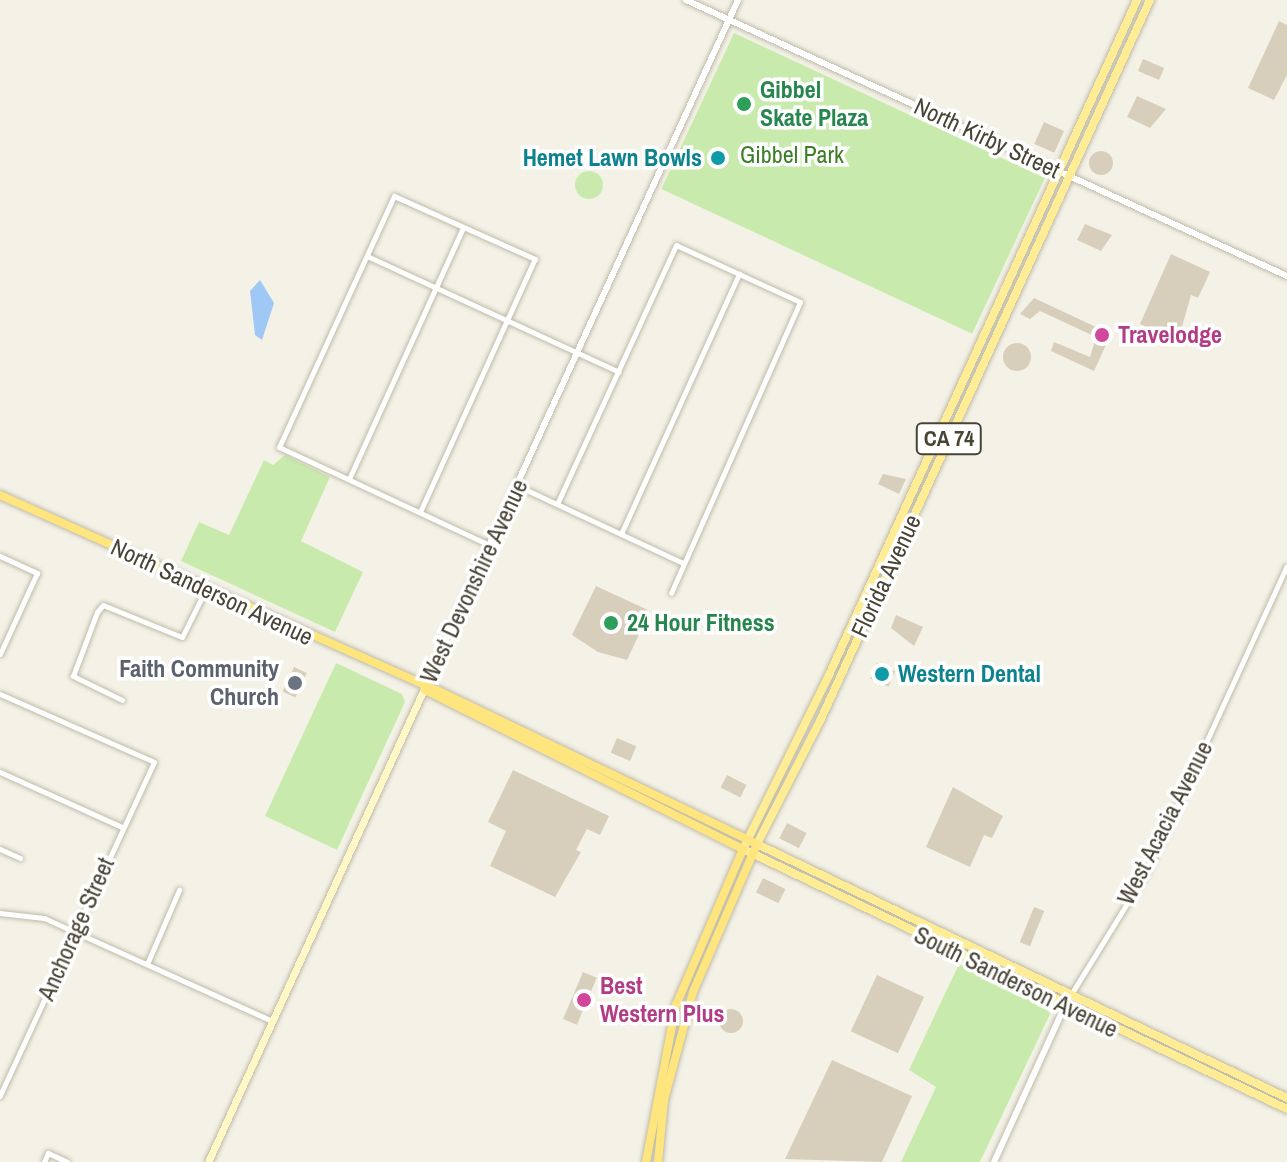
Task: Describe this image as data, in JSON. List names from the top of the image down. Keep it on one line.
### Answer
{"streets":{"highway":["Florida Avenue","North Sanderson Avenue"],"main road":["CA 74","West Devonshire Avenue","South Sanderson Avenue"],"street":["North Kirby Street","West Acacia Avenue","Anchorage Street"]},"crossings":[["North Kirby Street","Florida Avenue"],["North Kirby Street","West Devonshire Avenue"],["Florida Avenue","North Sanderson Avenue"],["Florida Avenue","South Sanderson Avenue"],["West Devonshire Avenue","North Sanderson Avenue"],["North Sanderson Avenue","South Sanderson Avenue"],["West Acacia Avenue","South Sanderson Avenue"]],"parks":["Gibbel Park"],"places":["Gibbel Skate Plaza","Hemet Lawn Bowls","Travelodge","24 Hour Fitness","Western Dental","Faith Community Church","Best Western Plus"]}
